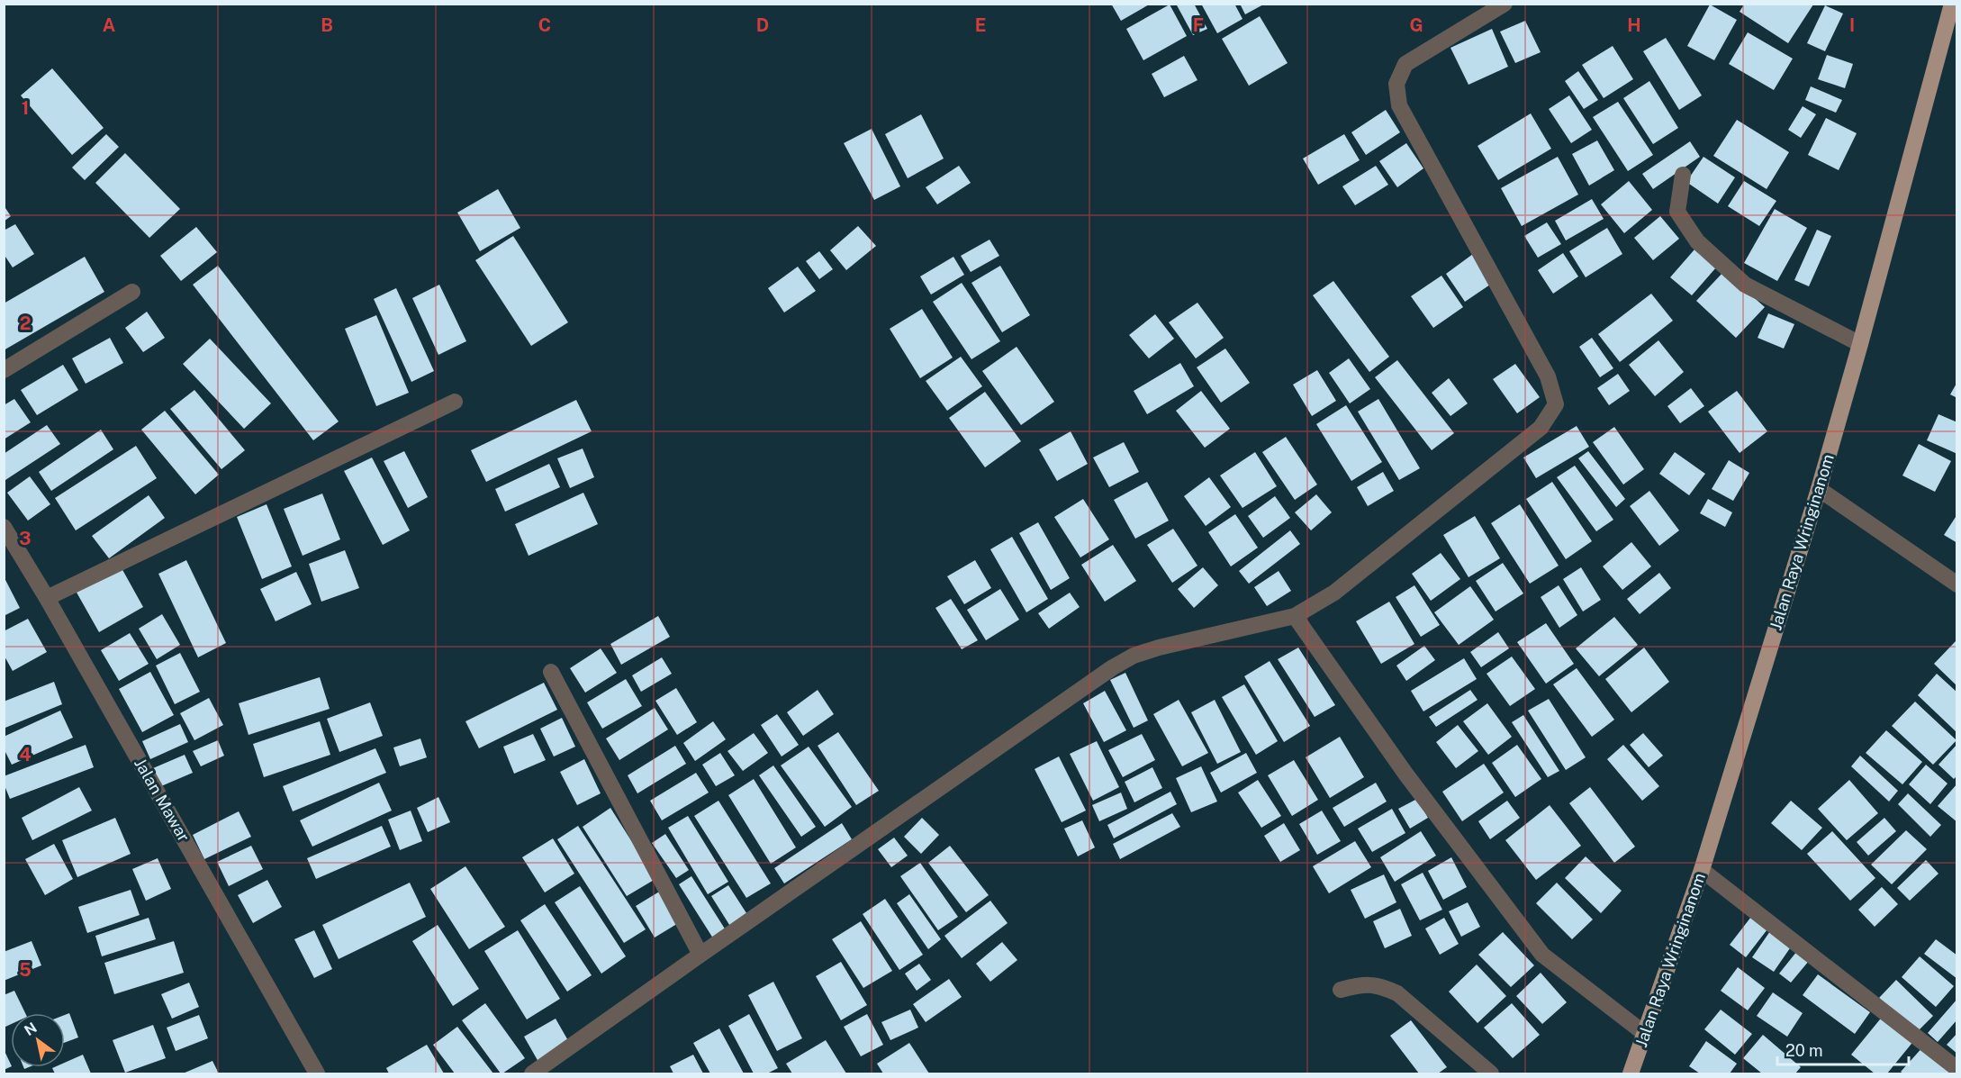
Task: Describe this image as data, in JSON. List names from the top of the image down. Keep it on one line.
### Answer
{"streets":{"main road":["Jalan Raya Wringinanom"],"street":["Jalan Mawar"]},"scale_bar":"20 m","north":"top left","grid":{"columns":["A","B","C","D","E","F","G","H","I"],"rows":["1","2","3","4","5"]}}
